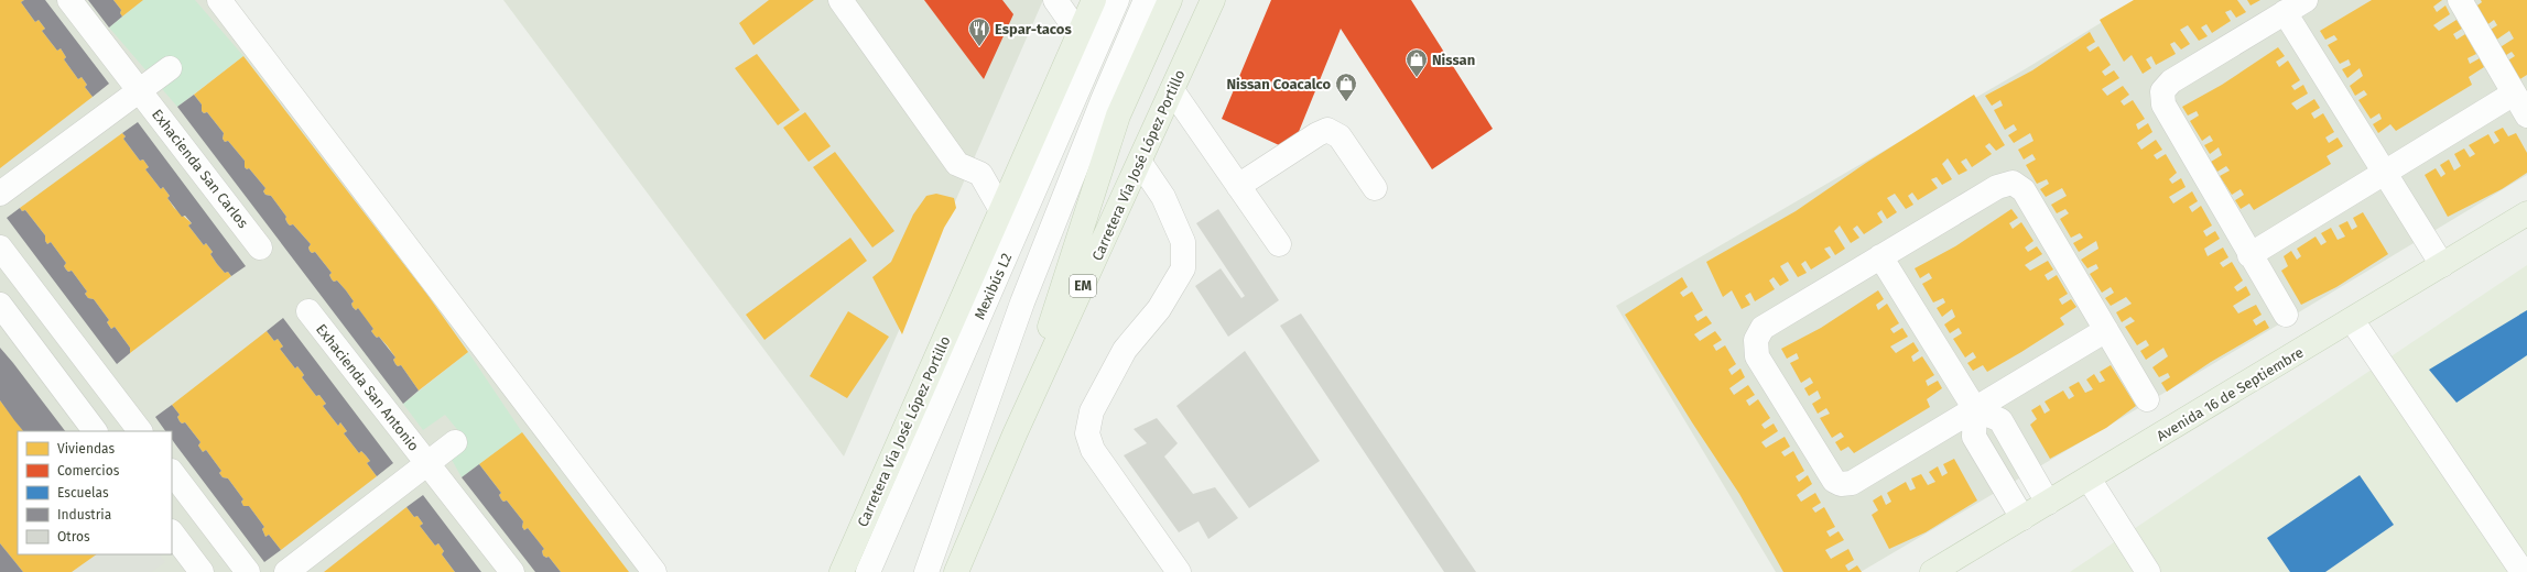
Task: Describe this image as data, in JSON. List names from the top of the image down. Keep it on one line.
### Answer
{"streets":{"main road":["Carretera Vía José López Portillo","EM","Avenida 16 de Septiembre"],"street":["Exhacienda San Carlos","Mexibús L2","Exhacienda San Antonio"]},"places":{"restaurant":["Espar-tacos"],"shop":["Nissan","Nissan Coacalco"]},"legend":["Viviendas","Comercios","Escuelas","Industria","Otros"]}
